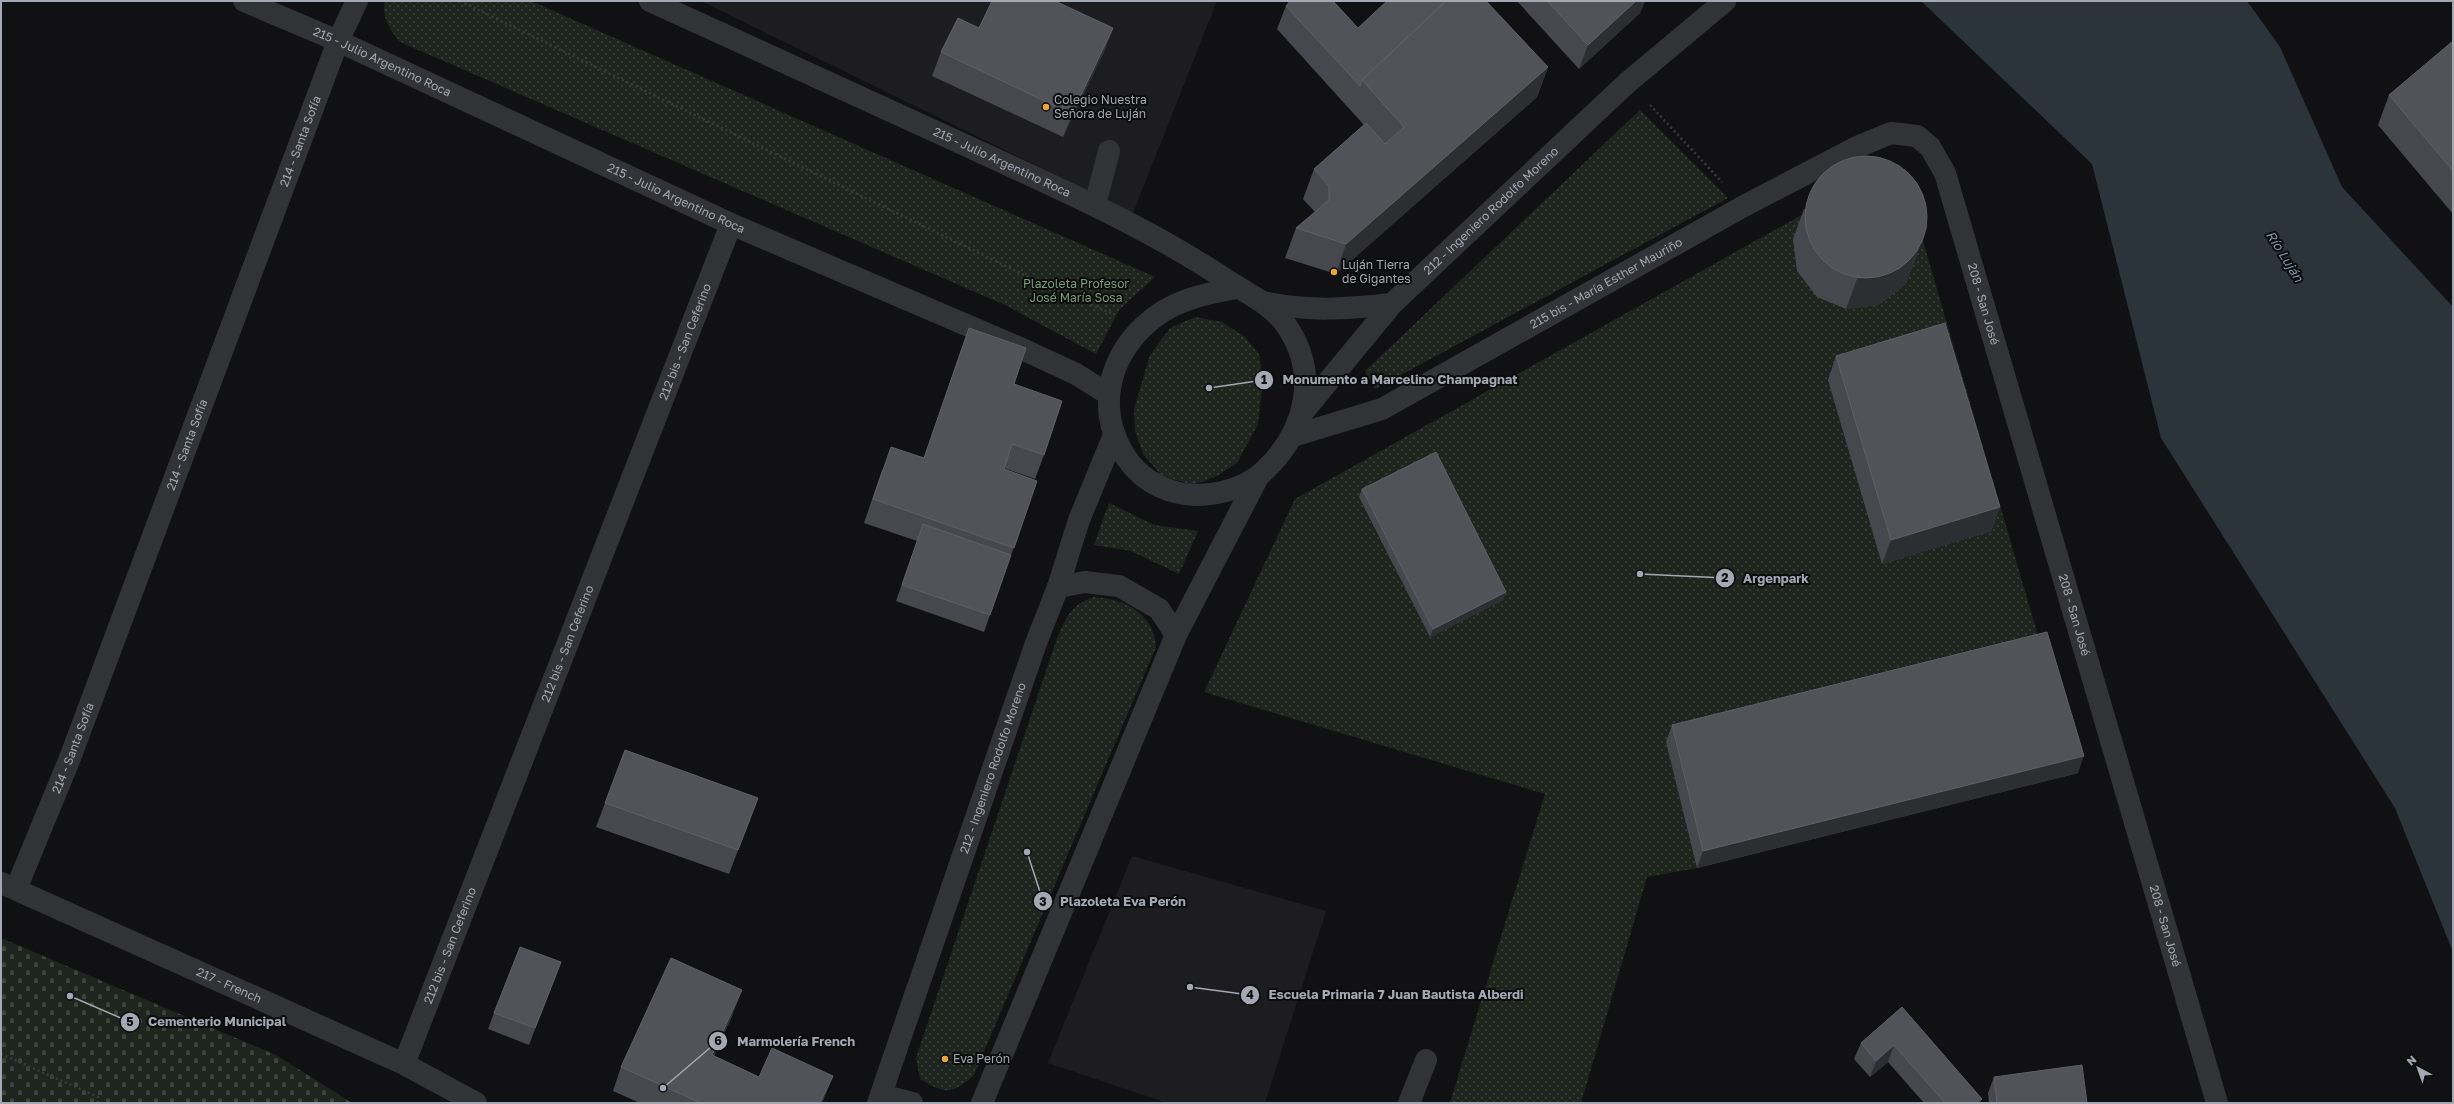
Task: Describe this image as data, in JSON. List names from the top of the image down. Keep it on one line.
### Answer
{"streets":{"street":["215 - Julio Argentino Roca","214 - Santa Sofía","212 - Ingeniero Rodolfo Moreno","215 bis - María Esther Mauriño","208 - San José","212 bis - San Ceferino","217 - French"]},"crossings":[["215 - Julio Argentino Roca","214 - Santa Sofía"],["215 - Julio Argentino Roca","212 bis - San Ceferino"],["214 - Santa Sofía","217 - French"],["215 bis - María Esther Mauriño","208 - San José"],["212 bis - San Ceferino","217 - French"]],"water":["Río Luján"],"parks":["Plazoleta Profesor José María Sosa"],"places":["Colegio Nuestra Señora de Luján","Luján Tierra de Gigantes","Monumento a Marcelino Champagnat","Argenpark","Plazoleta Eva Perón","Escuela Primaria 7 Juan Bautista Alberdi","Cementerio Municipal","Eva Perón","Marmolería French"],"north":"top left"}
